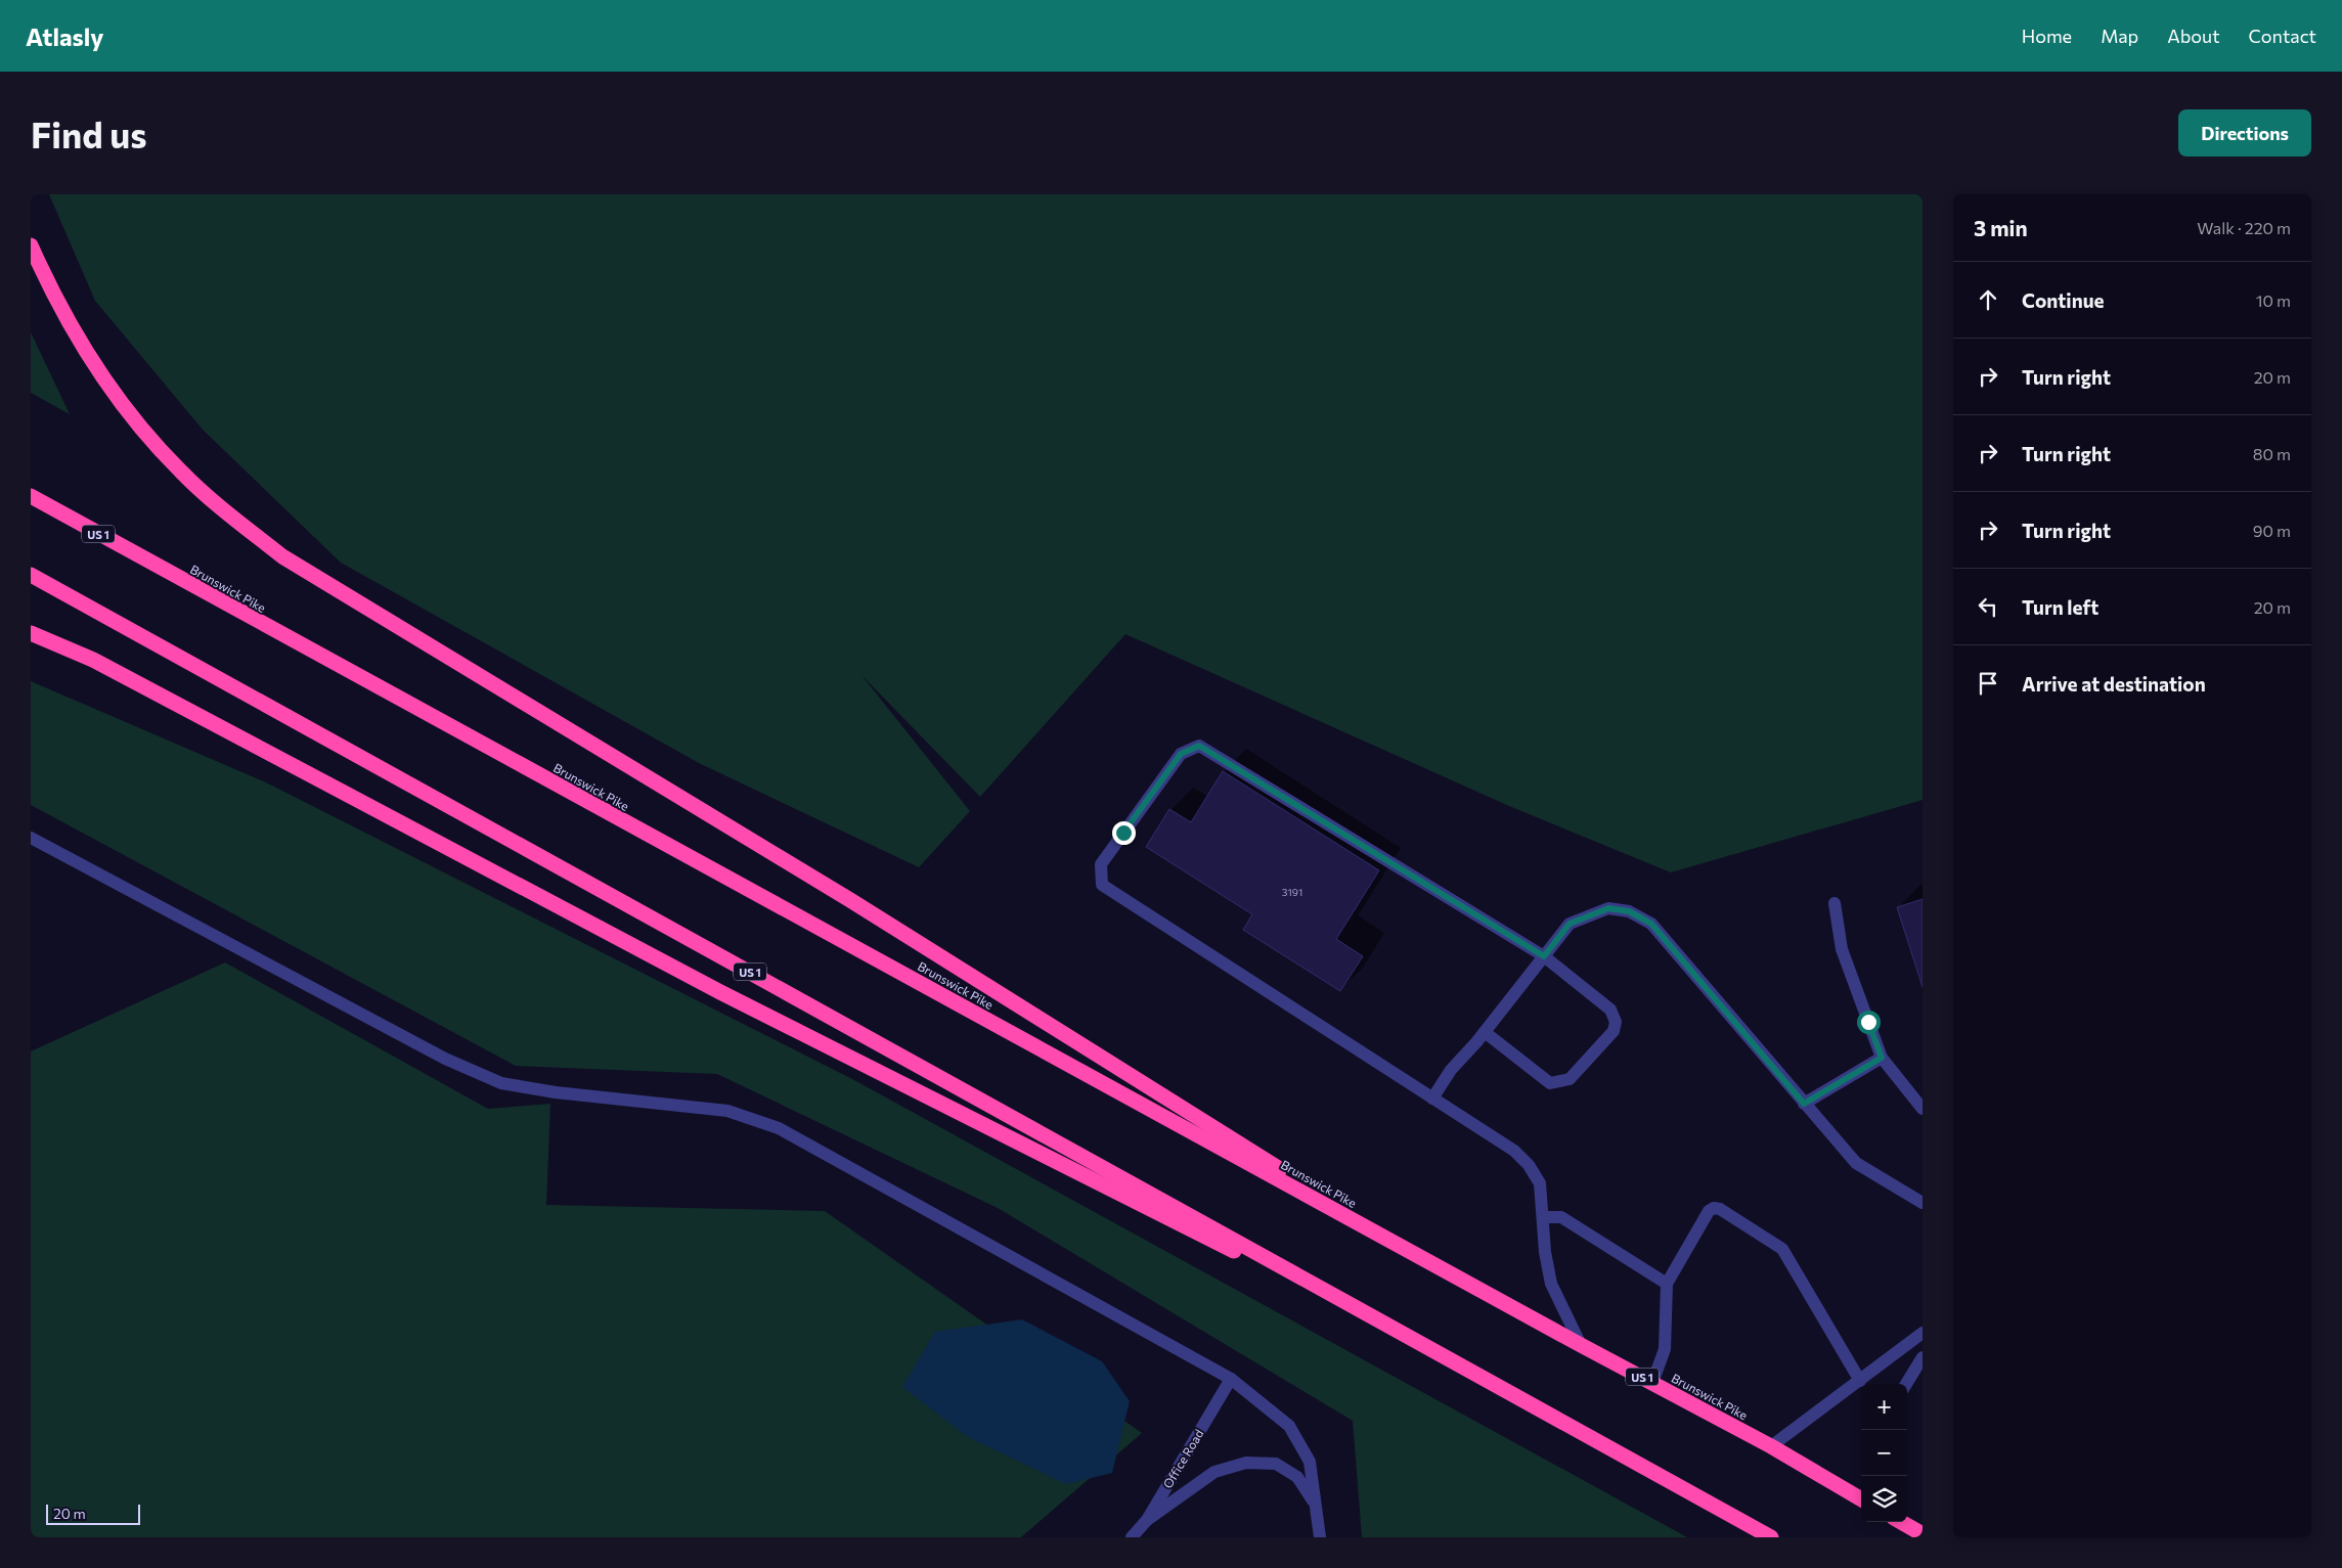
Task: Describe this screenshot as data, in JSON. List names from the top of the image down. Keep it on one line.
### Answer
{"streets":{"highway":["US 1","Brunswick Pike"],"lane":["Office Road"]},"house_numbers":["3191"],"scale_bar":"20 m","page":{"header":"Atlasly","nav":["Home","Map","About","Contact"],"buttons":"Directions","title":"Find us","heading":["3 min","Walk · 220 m"],"list":[["Continue","10 m"],["Turn right","20 m"],["Turn right","80 m"],["Turn right","90 m"],["Turn left","20 m"],"Arrive at destination"],"map_buttons":["+","−"],"scale":"20 m"}}
